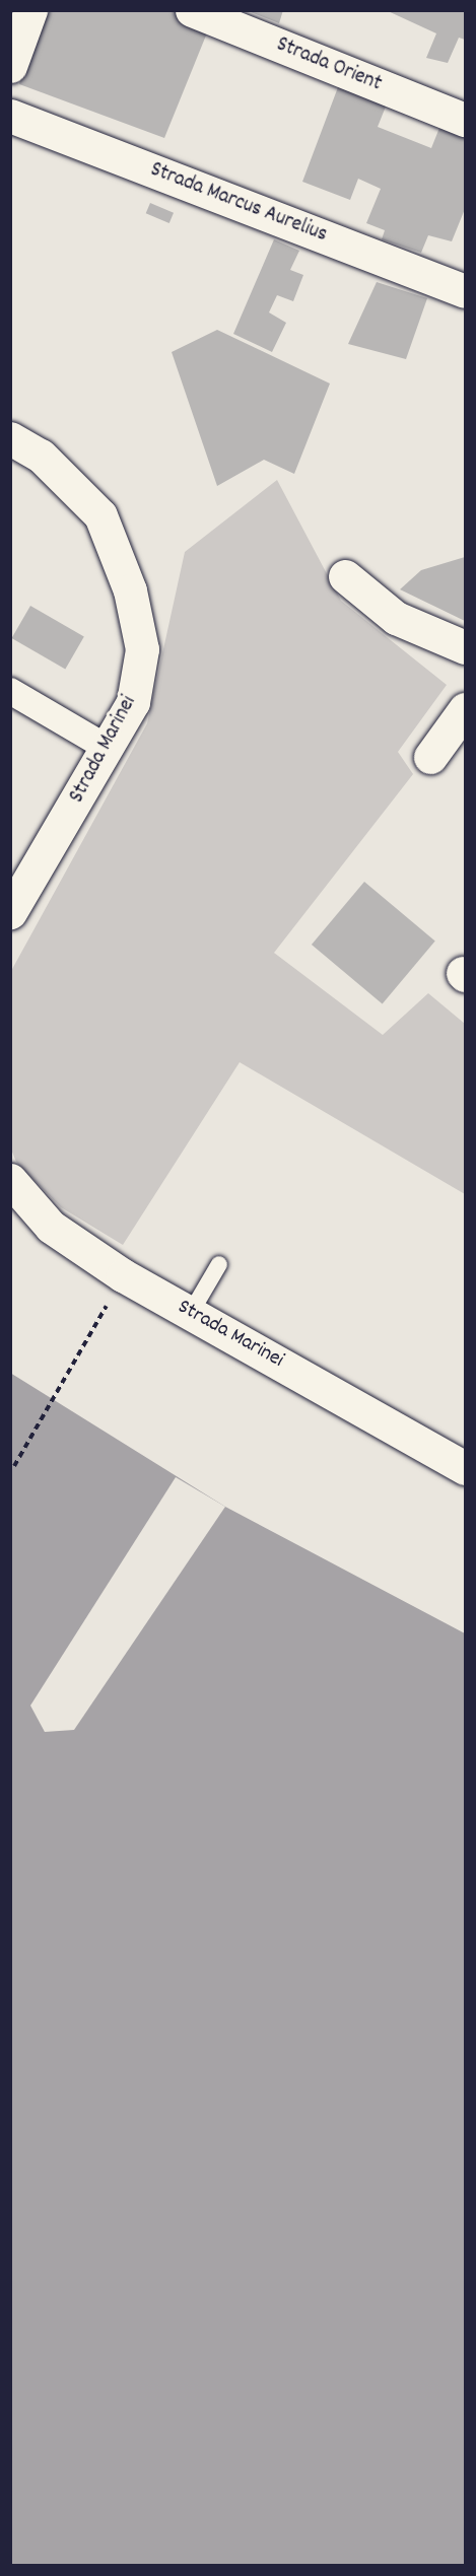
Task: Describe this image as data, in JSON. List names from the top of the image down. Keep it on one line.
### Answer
{"streets":{"street":["Strada Orient","Strada Marcus Aurelius","Strada Marinei"]}}
